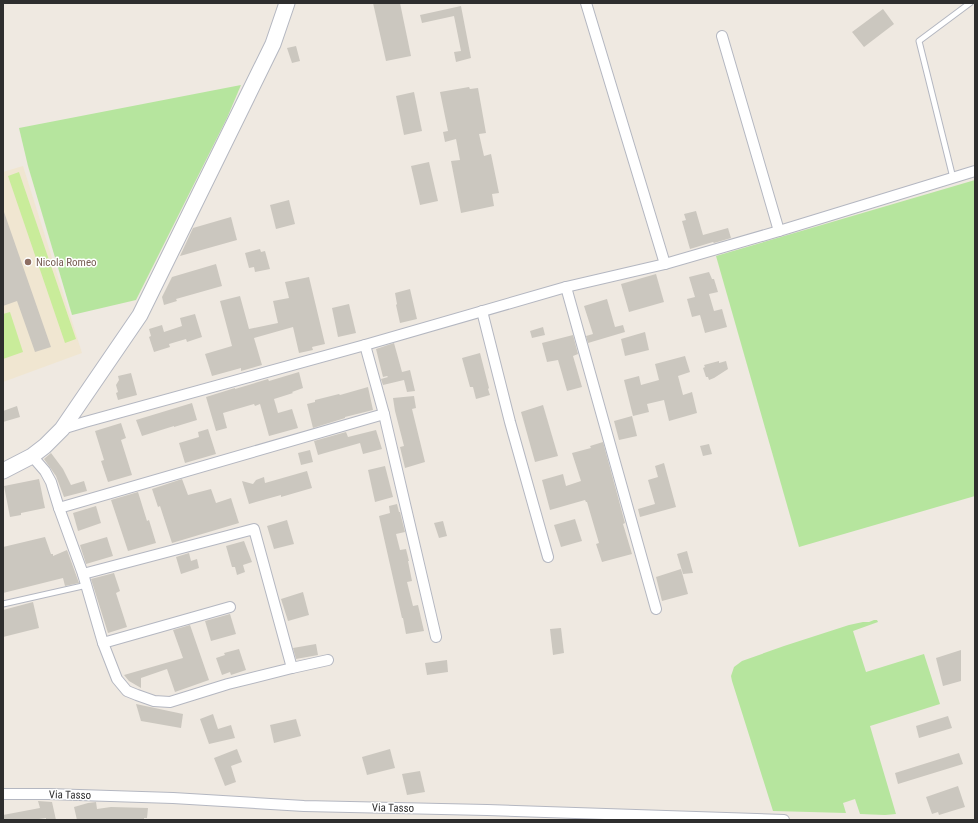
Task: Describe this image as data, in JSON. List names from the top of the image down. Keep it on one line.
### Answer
{"streets":{"street":["Via Tasso"]},"places":["Nicola Romeo"]}
